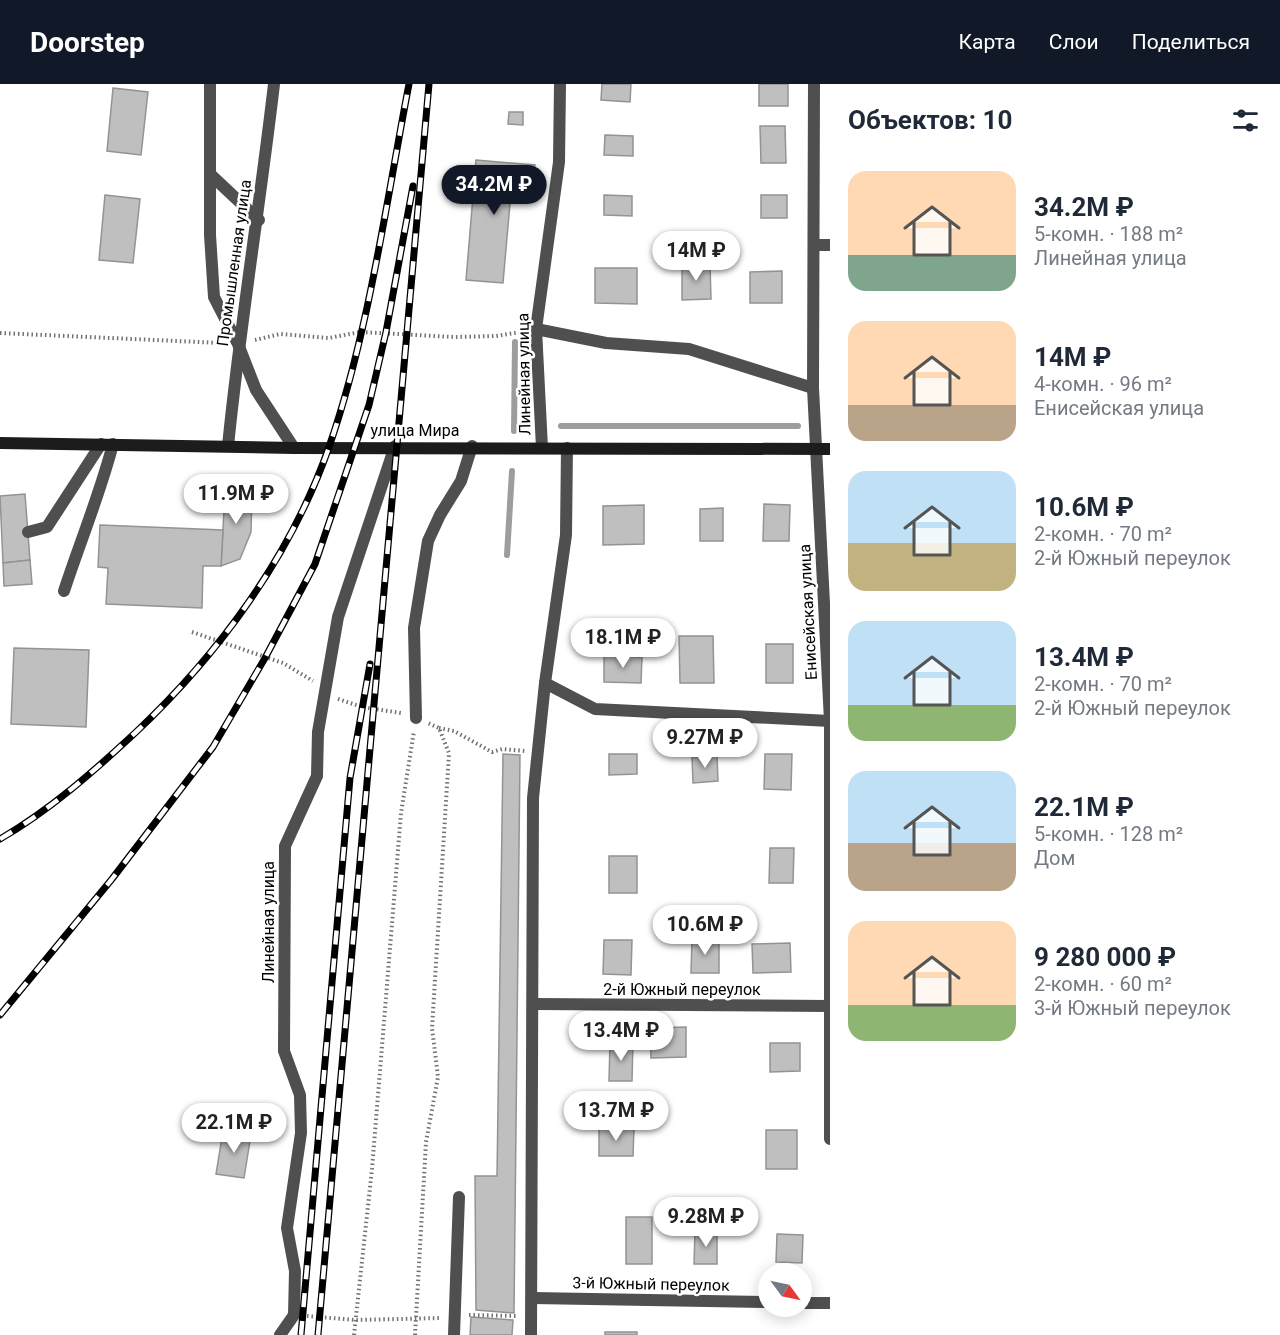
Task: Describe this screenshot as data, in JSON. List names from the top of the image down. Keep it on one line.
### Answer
{"streets":{"main road":["улица Мира"],"street":["Промышленная улица","Линейная улица","Енисейская улица","2-й Южный переулок","3-й Южный переулок"]},"crossings":[["Промышленная улица","улица Мира"],["Линейная улица","улица Мира"],["улица Мира","Енисейская улица"],["Енисейская улица","2-й Южный переулок"]],"north":"bottom right","page":{"header":"Doorstep","nav":["Карта","Слои","Поделиться"],"heading":"Объектов: 10","list":[{"name":"34.2M ₽","note":"5-комн. · 188 m² · Линейная улица"},{"name":"14M ₽","note":"4-комн. · 96 m² · Енисейская улица"},{"name":"10.6M ₽","note":"2-комн. · 70 m² · 2-й Южный переулок"},{"name":"13.4M ₽","note":"2-комн. · 70 m² · 2-й Южный переулок"},{"name":"22.1M ₽","note":"5-комн. · 128 m² · Дом"},{"name":"9 280 000 ₽","note":"2-комн. · 60 m² · 3-й Южный переулок"}],"price":["34.2M ₽","14M ₽","11.9M ₽","18.1M ₽","9.27M ₽","10.6M ₽","13.4M ₽","13.7M ₽","22.1M ₽","9.28M ₽"]}}
